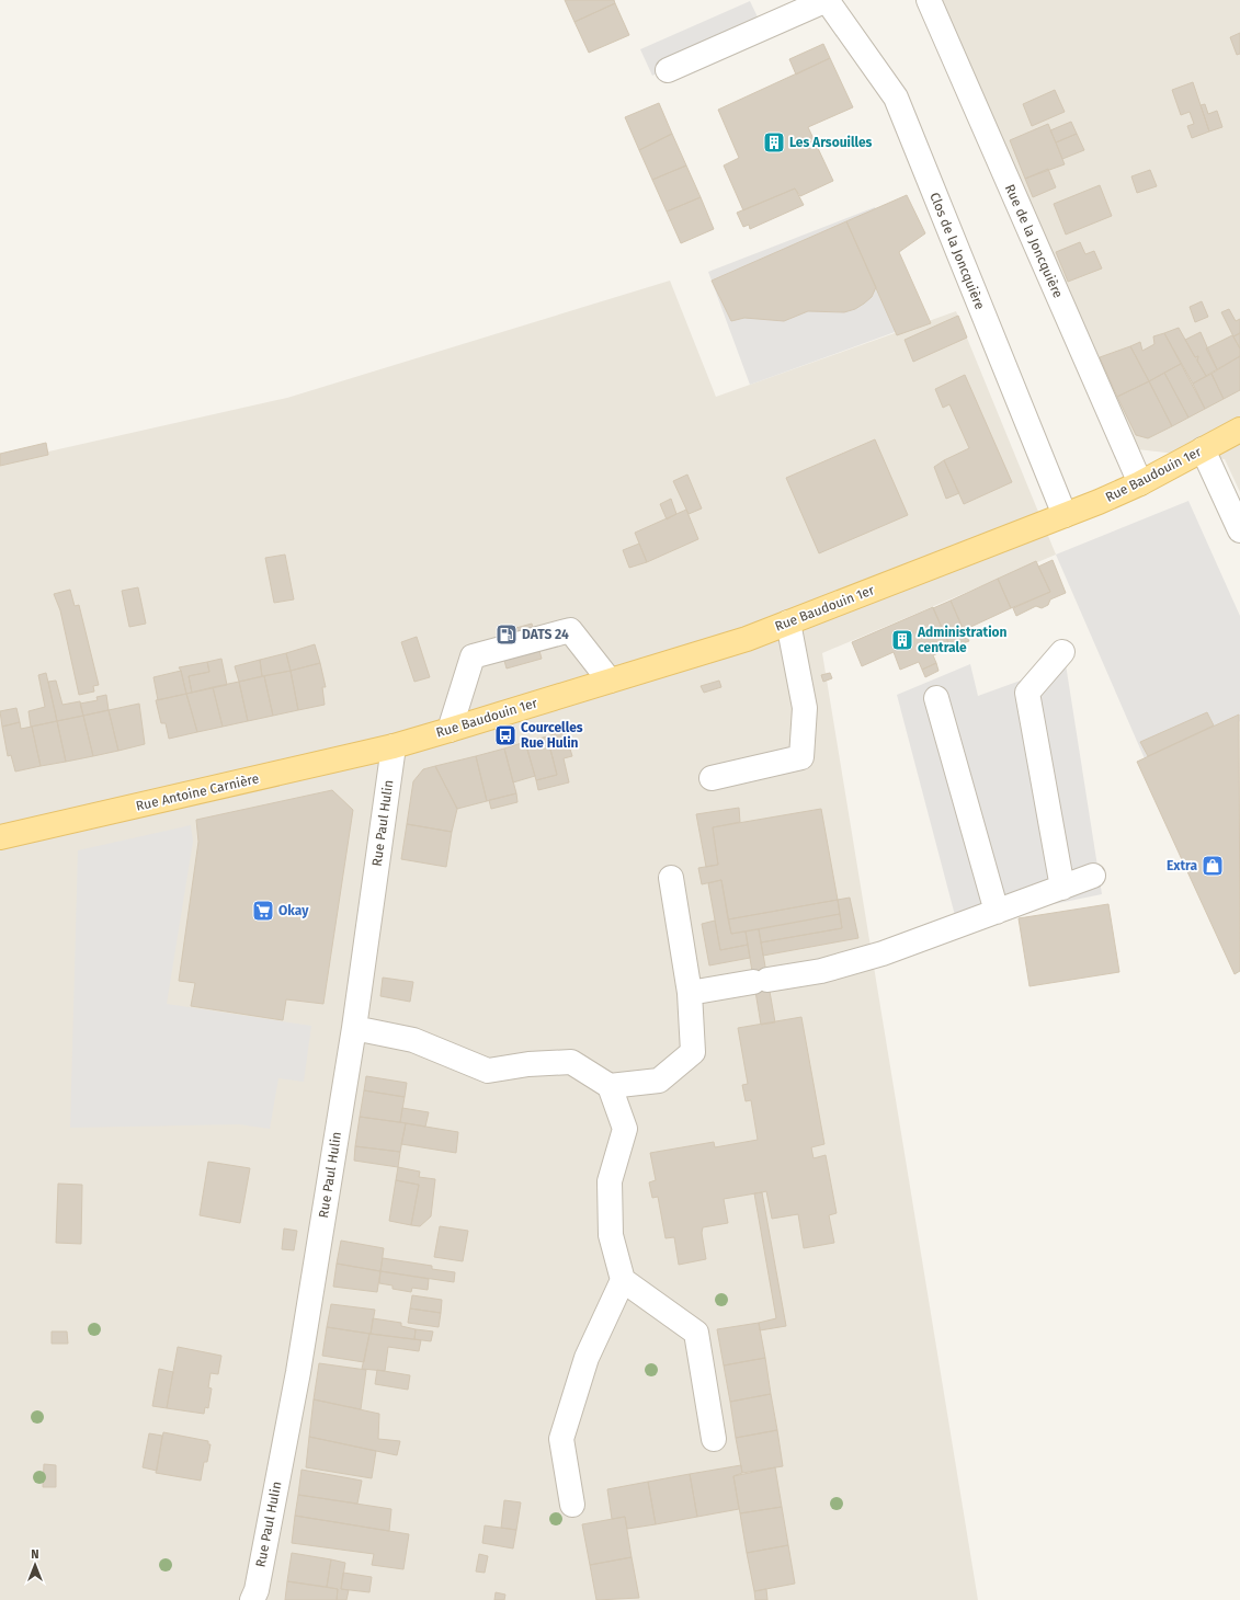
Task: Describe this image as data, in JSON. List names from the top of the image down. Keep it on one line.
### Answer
{"streets":{"main road":["Rue Baudouin 1er","Rue Antoine Carnière"],"street":["Rue de la Joncquière","Clos de la Joncquière","Rue Paul Hulin"]},"crossings":[["Rue de la Joncquière","Rue Baudouin 1er"],["Clos de la Joncquière","Rue Baudouin 1er"],["Rue Baudouin 1er","Rue Antoine Carnière"],["Rue Baudouin 1er","Rue Paul Hulin"],["Rue Antoine Carnière","Rue Paul Hulin"]],"places":{"building":["Les Arsouilles","Administration centrale"],"fuel station":["DATS 24"],"bus stop":["Courcelles Rue Hulin"],"shop":["Extra"],"supermarket":["Okay"]},"north":"top"}
